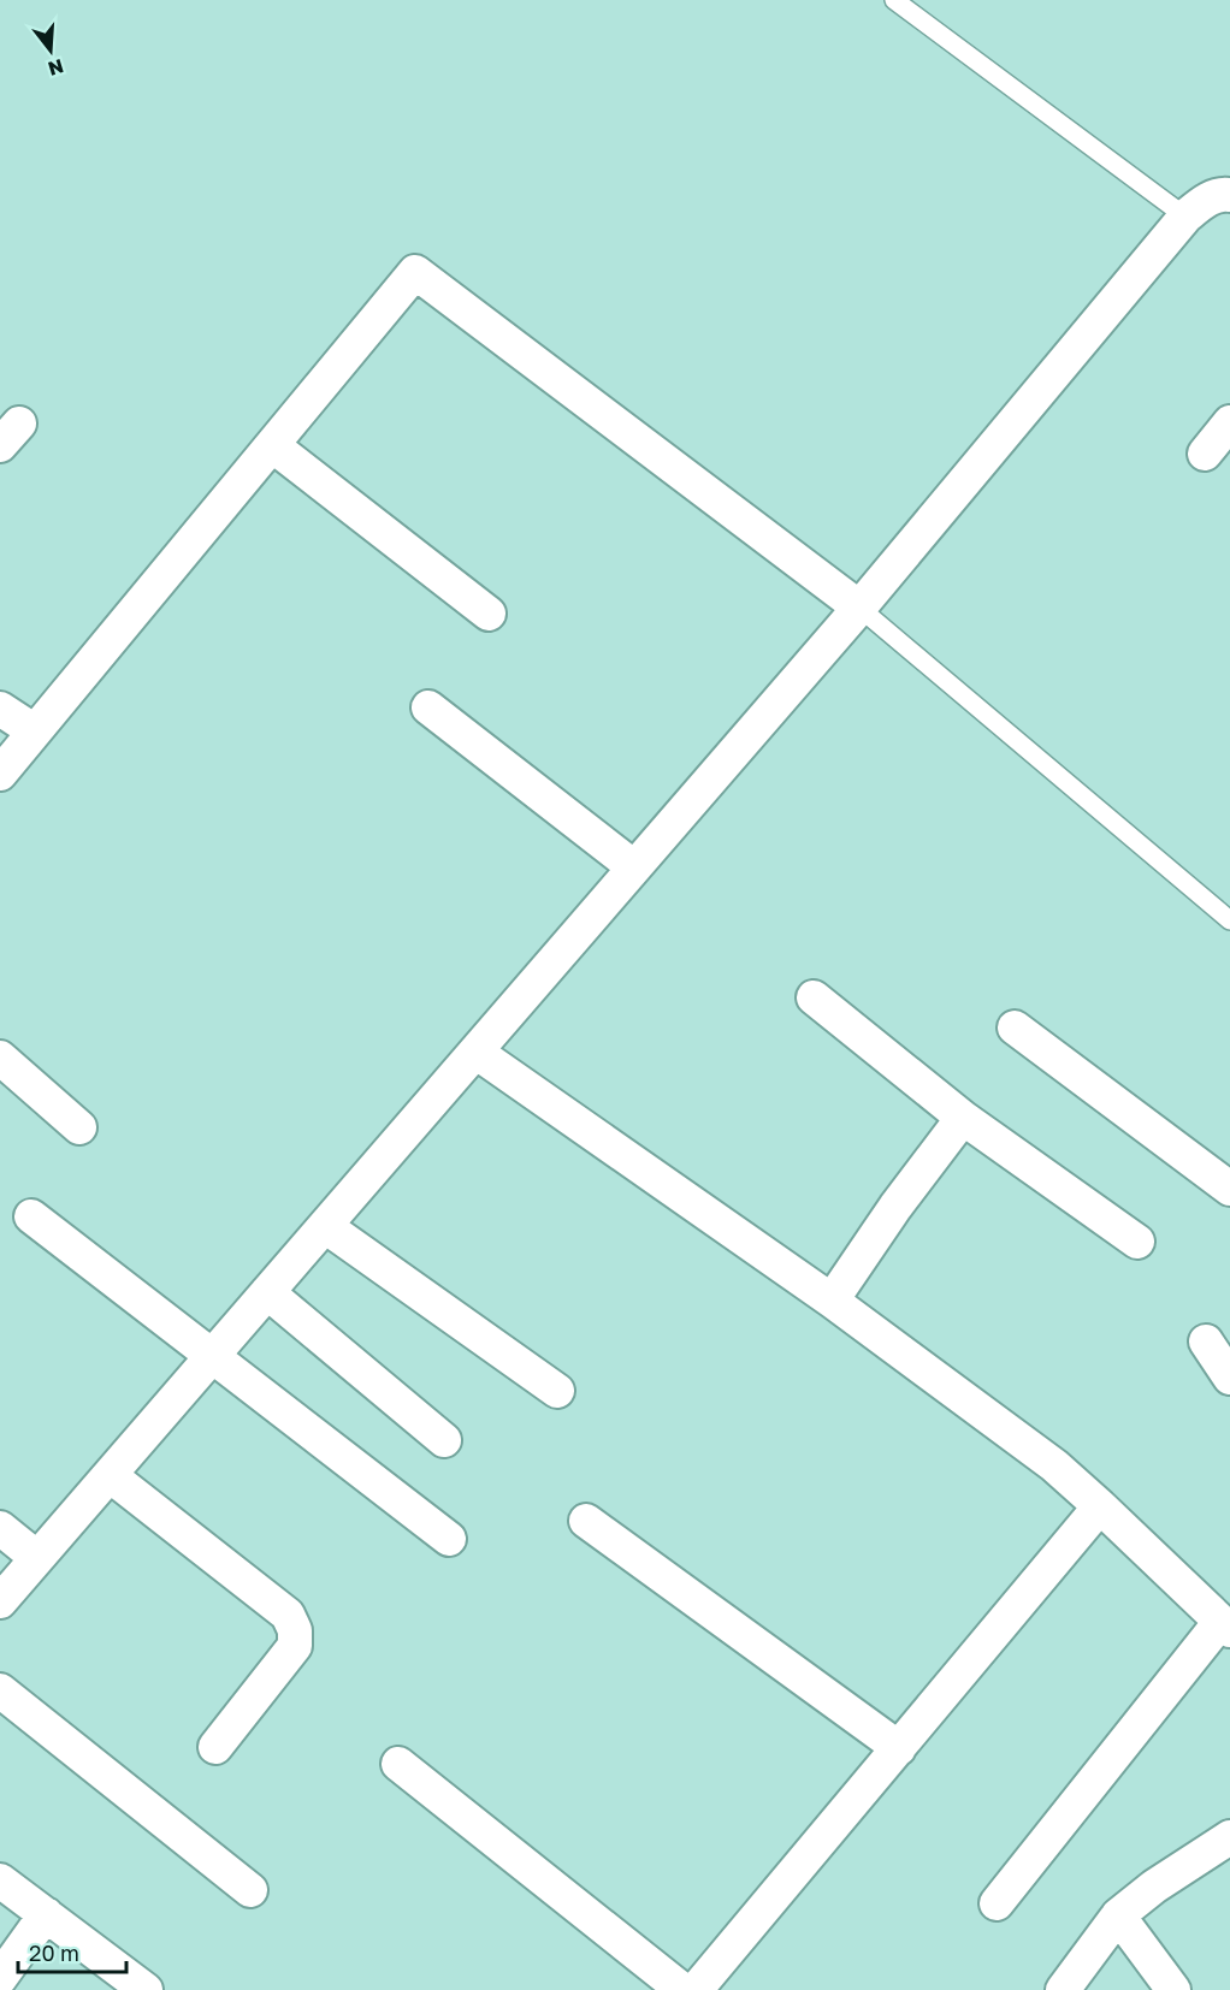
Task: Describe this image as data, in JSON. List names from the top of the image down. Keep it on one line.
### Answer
{"scale_bar":"20 m","north":"bottom"}
